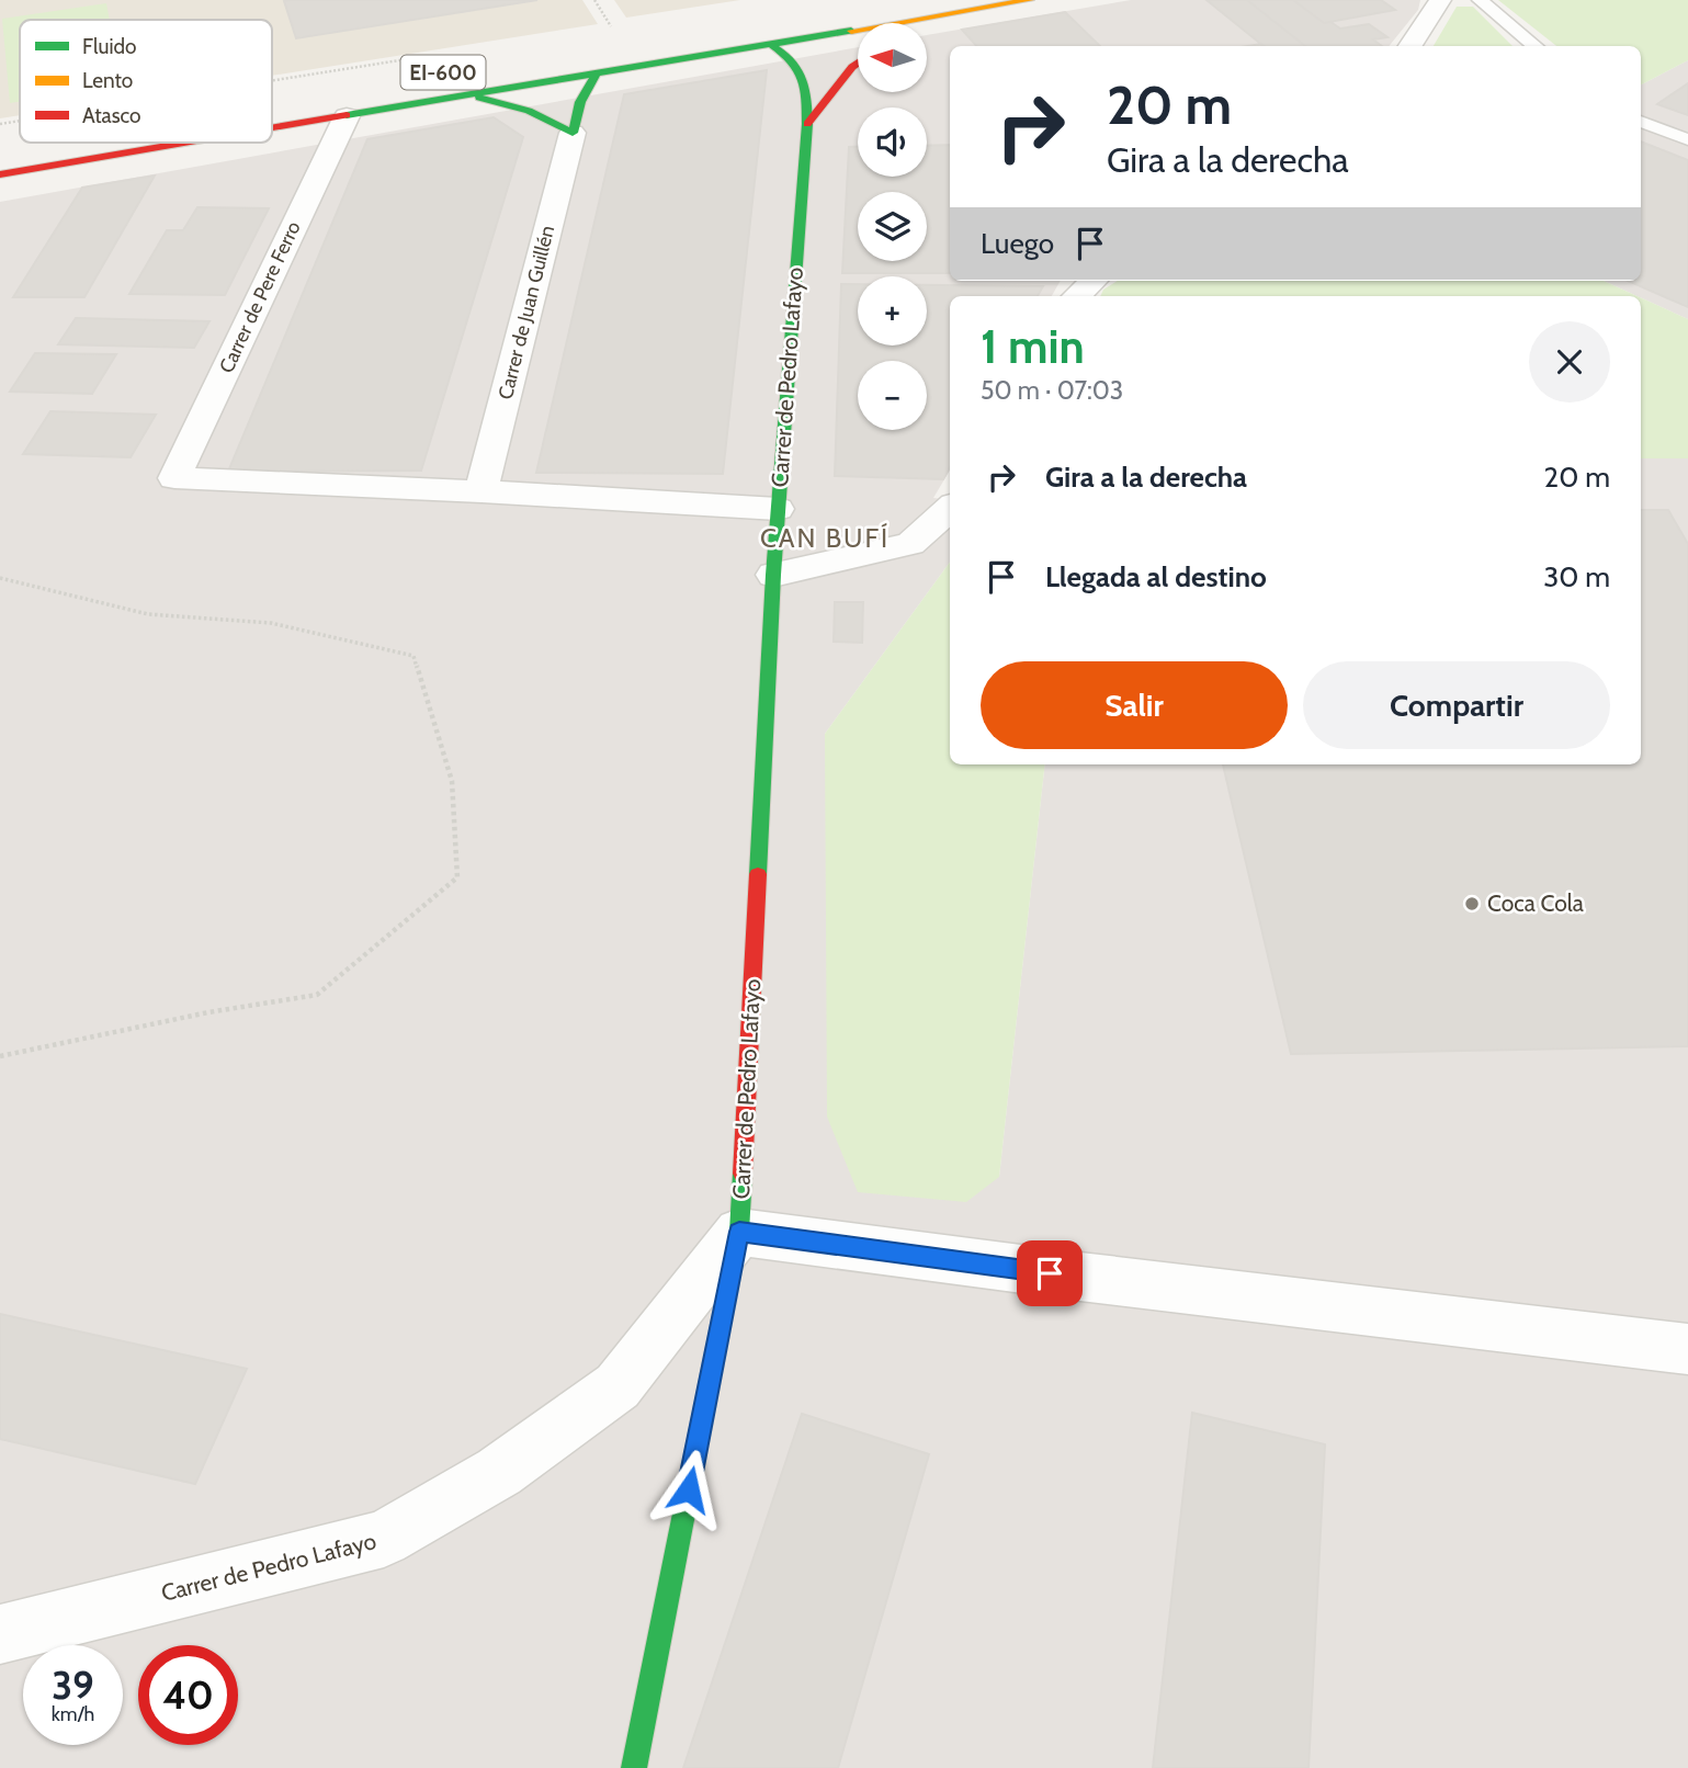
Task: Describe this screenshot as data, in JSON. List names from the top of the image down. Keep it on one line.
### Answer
{"streets":{"main road":["EI-600","Carrer de Pedro Lafayo"],"street":["Carrer de Pere Ferro","Carrer de Juan Guillén"]},"crossings":[["EI-600","Carrer de Pere Ferro"],["EI-600","Carrer de Pedro Lafayo"],["Carrer de Pere Ferro","Carrer de Juan Guillén"]],"districts":["CAN BUFÍ"],"places":["Coca Cola"],"legend":["Fluido","Lento","Atasco"],"north":"left","page":{"map_buttons":["+","−"],"turn":["20 m","Gira a la derecha"],"then":"Luego","heading":["1 min","50 m · 07:03"],"list":[{"name":"Gira a la derecha","value":"20 m"},{"name":"Llegada al destino","value":"30 m"}],"buttons":["Salir","Compartir"],"speed":"39 km/h","limit":"40"}}
